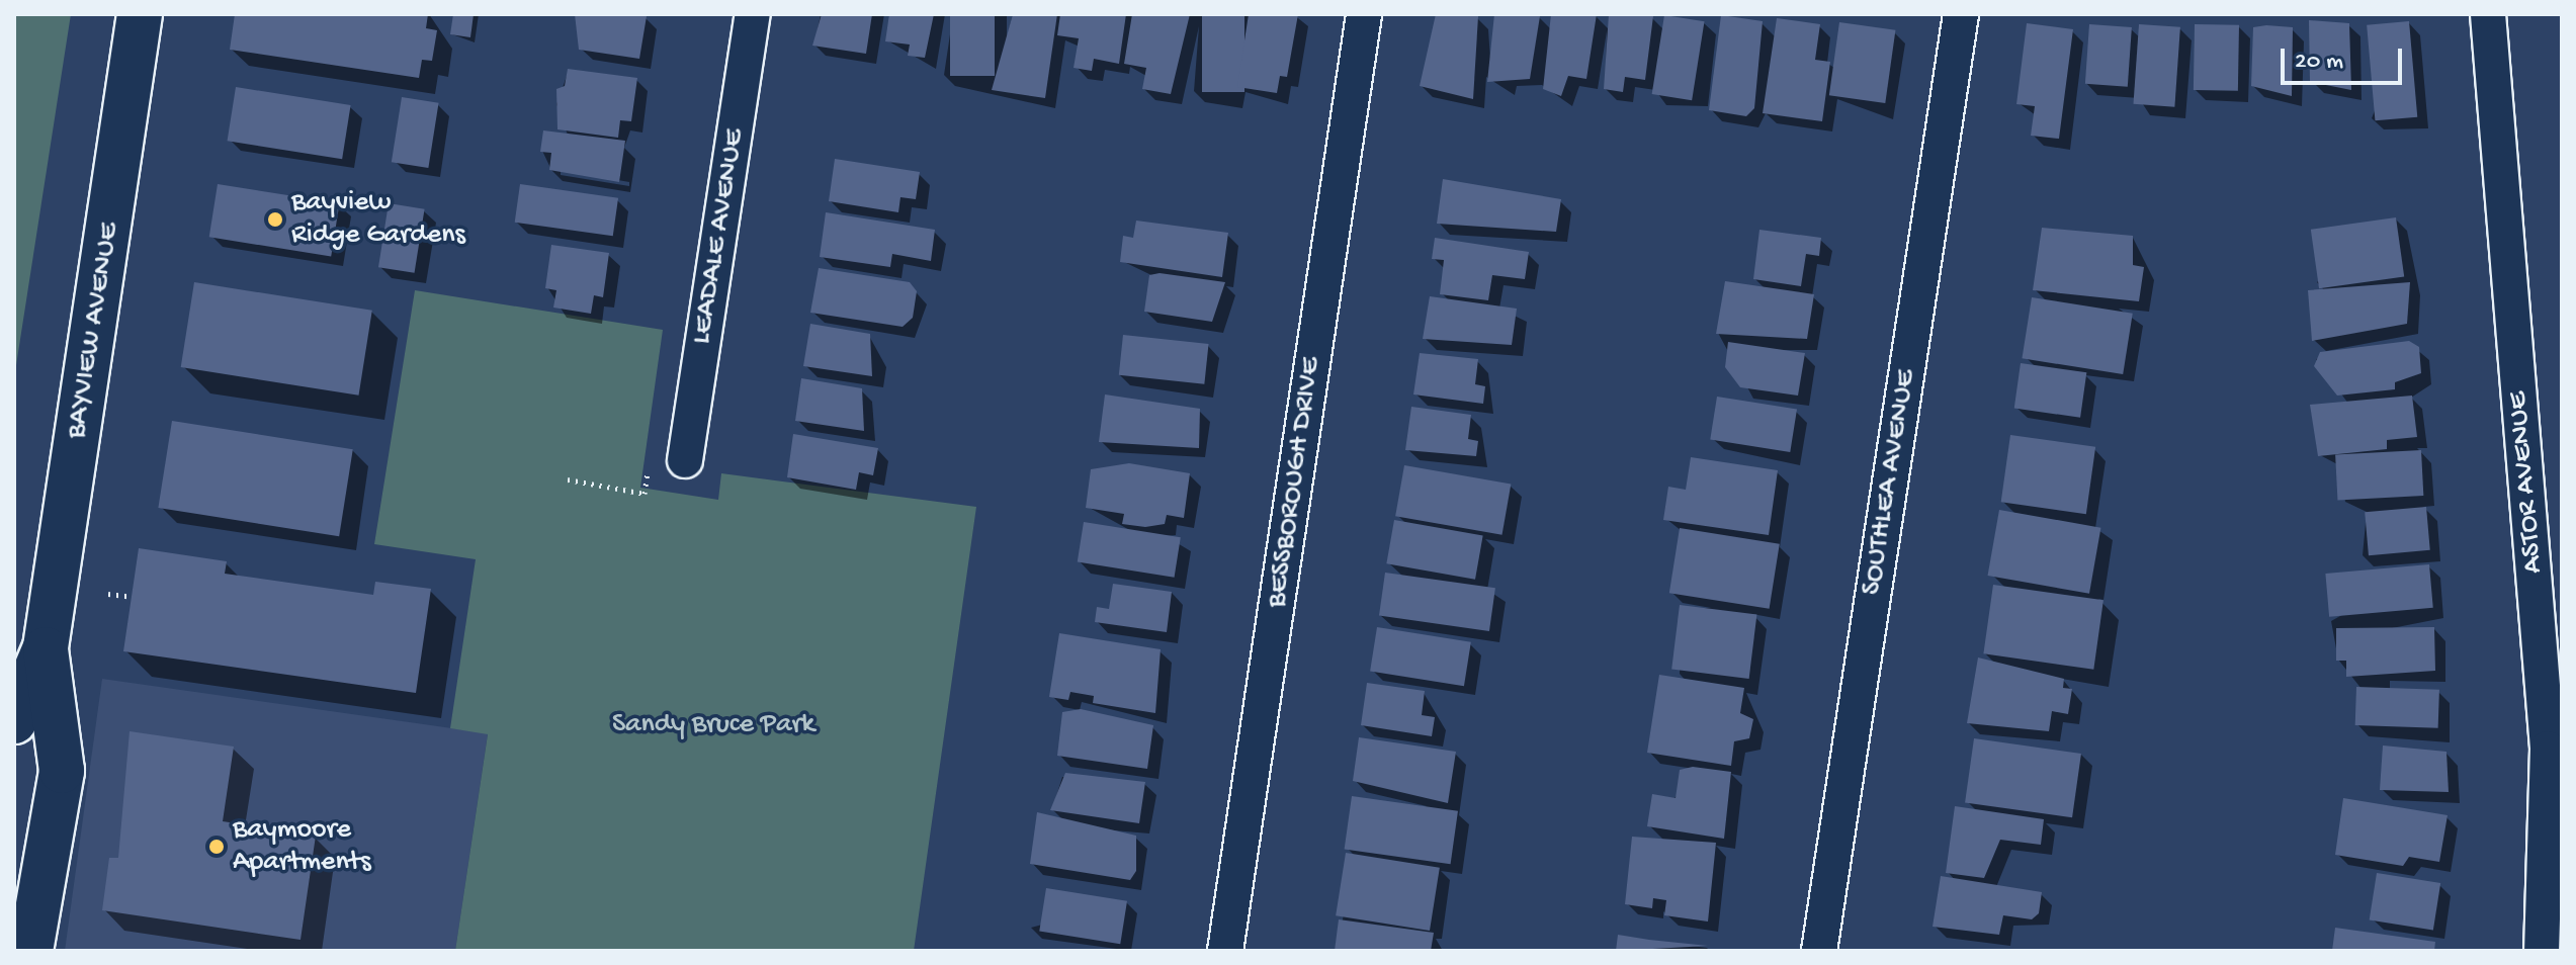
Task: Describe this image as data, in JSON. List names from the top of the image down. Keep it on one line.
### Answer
{"streets":{"main road":["BAYVIEW AVENUE"],"street":["LEADALE AVENUE","BESSBOROUGH DRIVE","SOUTHLEA AVENUE","ASTOR AVENUE"]},"parks":["Sandy Bruce Park"],"places":["Bayview Ridge Gardens","Baymoore Apartments"],"scale_bar":"20 m"}
